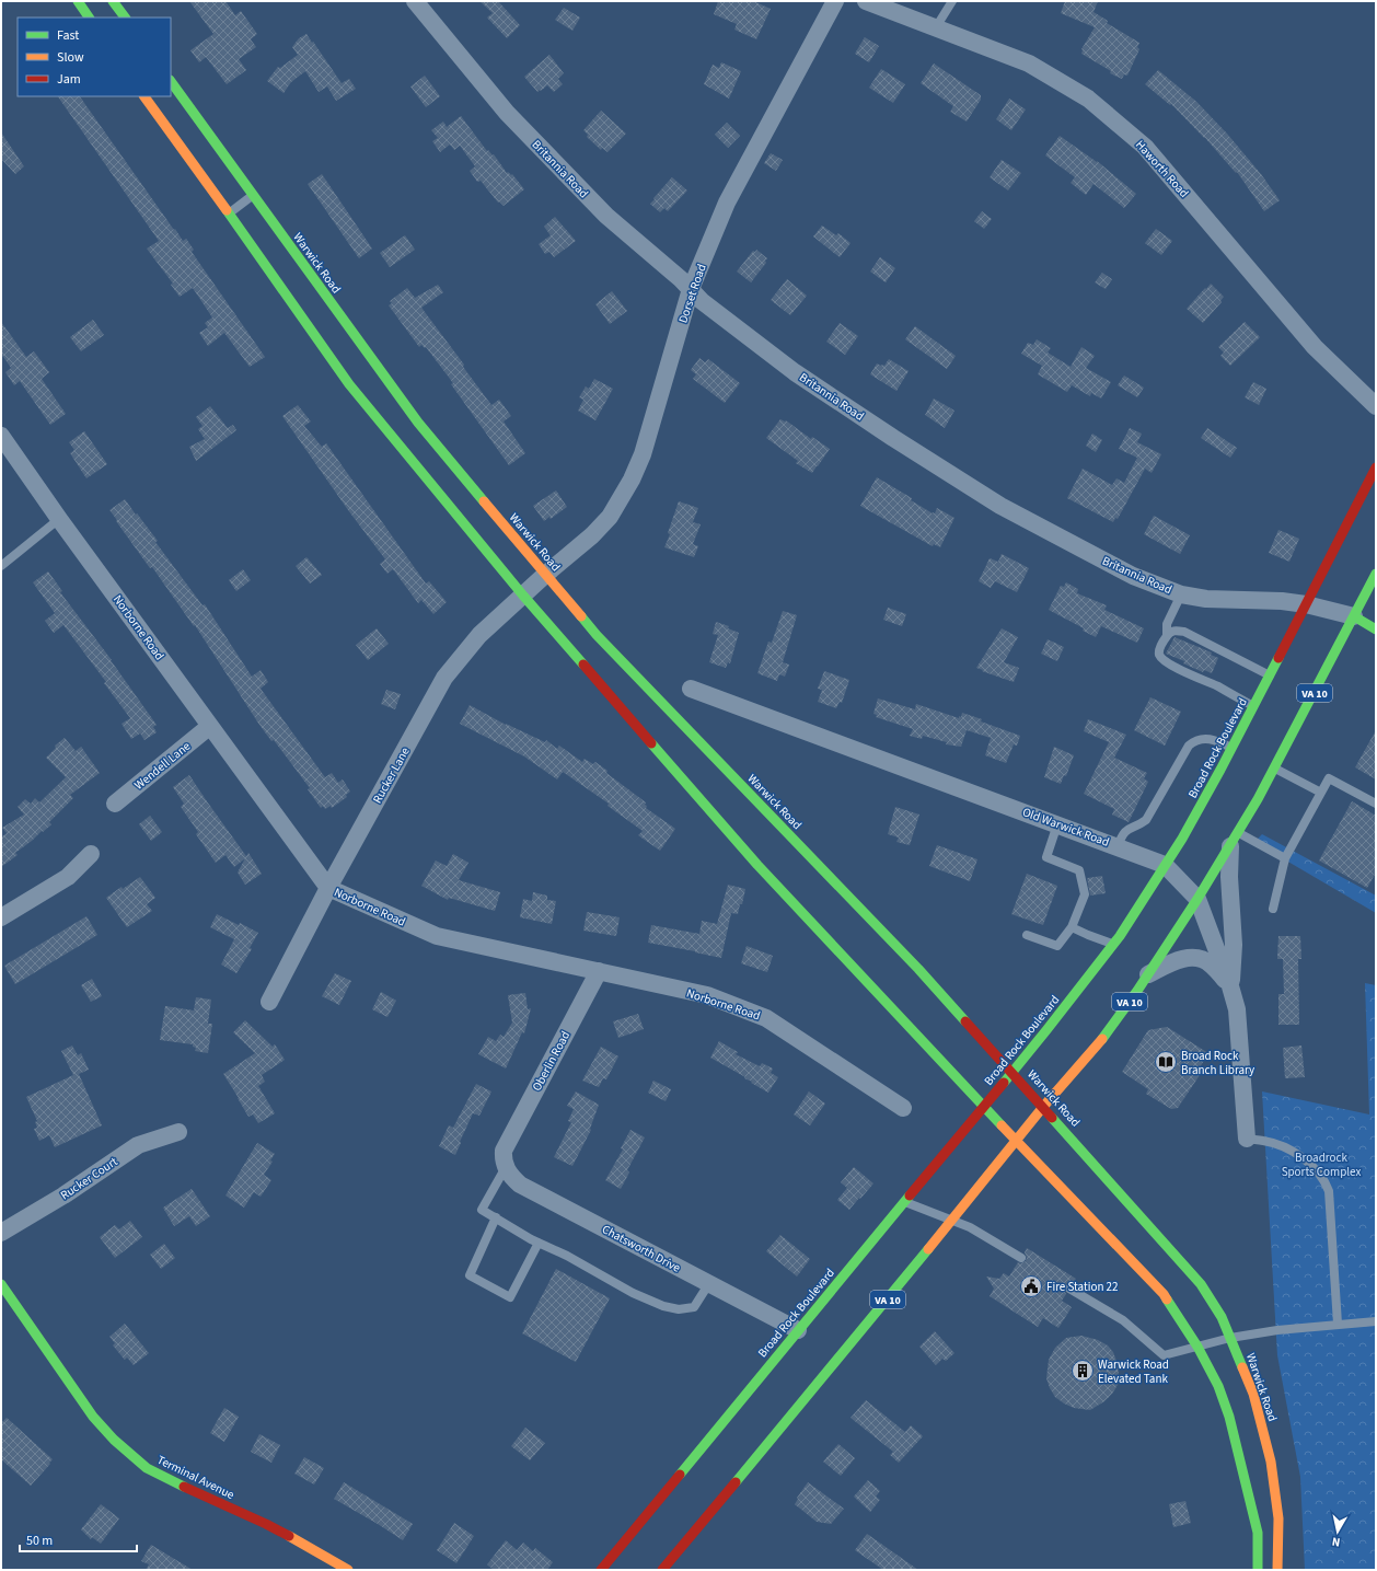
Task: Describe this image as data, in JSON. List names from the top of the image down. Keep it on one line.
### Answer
{"streets":{"main road":["Warwick Road","VA 10","Broad Rock Boulevard","Terminal Avenue"],"street":["Britannia Road","Haworth Road","Dorset Road","Norborne Road","Wendell Lane","Rucker Lane","Old Warwick Road","Oberlin Road","Rucker Court","Chatsworth Drive"]},"crossings":[["Britannia Road","Dorset Road"],["Britannia Road","VA 10"],["Britannia Road","Broad Rock Boulevard"],["Warwick Road","Dorset Road"],["Warwick Road","VA 10"],["Warwick Road","Broad Rock Boulevard"],["Warwick Road","Rucker Lane"],["Dorset Road","Rucker Lane"],["Norborne Road","Wendell Lane"],["Norborne Road","Rucker Lane"],["Norborne Road","Oberlin Road"],["VA 10","Old Warwick Road"],["Broad Rock Boulevard","Old Warwick Road"],["Broad Rock Boulevard","Chatsworth Drive"],["Oberlin Road","Chatsworth Drive"]],"parks":["Broadrock Sports Complex"],"places":{"library":["Broad Rock Branch Library"],"public building":["Fire Station 22"],"building":["Warwick Road Elevated Tank"]},"legend":["Fast","Slow","Jam"],"scale_bar":"50 m","north":"bottom"}
